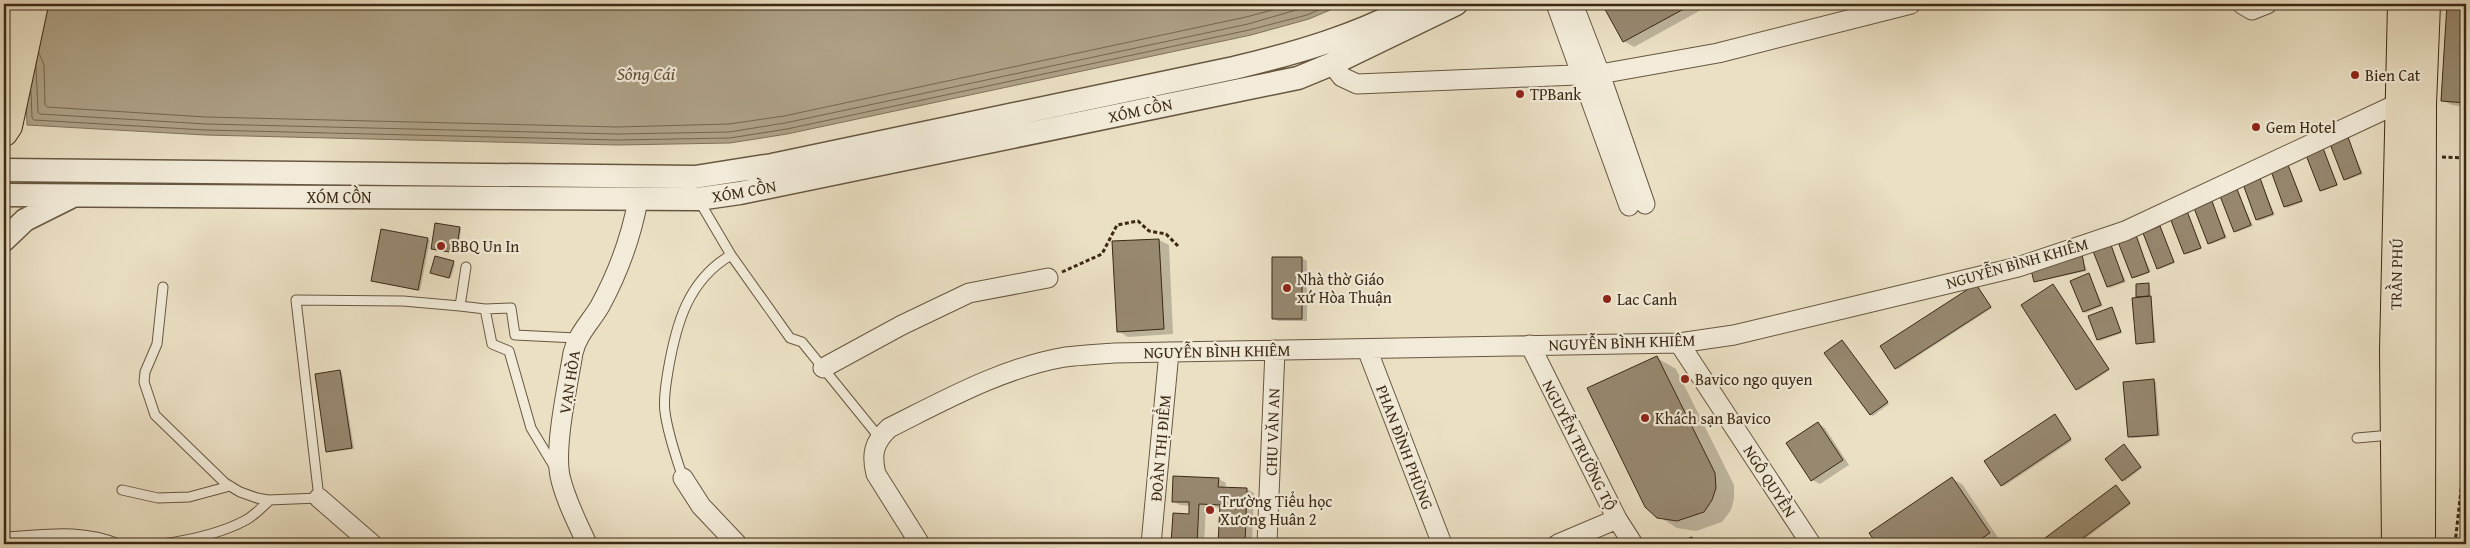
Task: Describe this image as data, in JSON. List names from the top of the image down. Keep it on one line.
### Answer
{"streets":{"main road":["TRẦN PHÚ"],"street":["XÓM CỒN","NGUYỄN BÌNH KHIÊM","VẠN HÒA","CHU VĂN AN","NGUYỄN TRƯỜNG TỘ","PHAN ĐÌNH PHÙNG","ĐOÀN THỊ ĐIỂM","NGÔ QUYỀN"]},"crossings":[["XÓM CỒN","VẠN HÒA"],["NGUYỄN BÌNH KHIÊM","TRẦN PHÚ"],["NGUYỄN BÌNH KHIÊM","CHU VĂN AN"],["NGUYỄN BÌNH KHIÊM","NGUYỄN TRƯỜNG TỘ"],["NGUYỄN BÌNH KHIÊM","PHAN ĐÌNH PHÙNG"],["NGUYỄN BÌNH KHIÊM","ĐOÀN THỊ ĐIỂM"],["NGUYỄN BÌNH KHIÊM","NGÔ QUYỀN"]],"water":["Sông Cái"],"places":["Bien Cat","TPBank","Gem Hotel","BBQ Un In","Nhà thờ Giáo xứ Hòa Thuận","Lac Canh","Bavico ngo quyen","Khách sạn Bavico","Trường Tiểu học Xương Huân 2"]}
